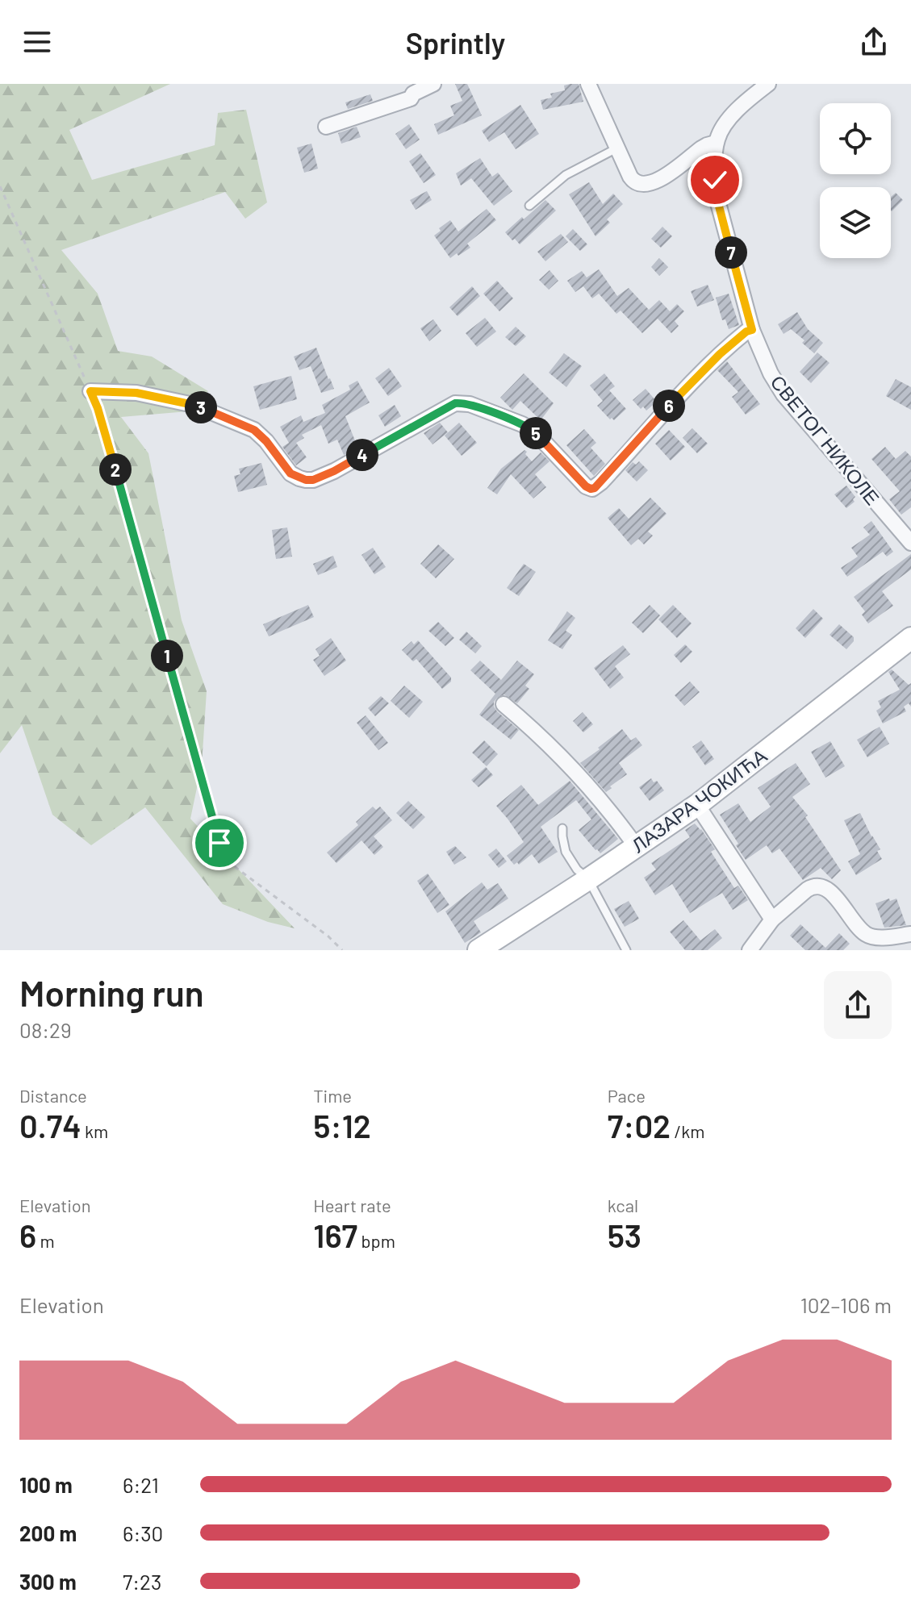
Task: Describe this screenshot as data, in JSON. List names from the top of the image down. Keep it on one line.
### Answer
{"streets":{"street":["СВЕТОГ НИКОЛЕ","ЛАЗАРА ЧОКИЋА"]},"page":{"header":"Sprintly","pins":["7","6","3","5","4","2","1"],"heading":["Morning run","08:29"],"stats":[["Distance","0.74 km"],["Time","5:12"],["Pace","7:02 /km"],["Elevation","6 m"],["Heart rate","167 bpm"],["kcal","53"]],"chart":["Elevation","102–106 m"],"list":[{"name":"100 m","note":"6:21"},{"name":"200 m","note":"6:30"},{"name":"300 m","note":"7:23"}]}}
